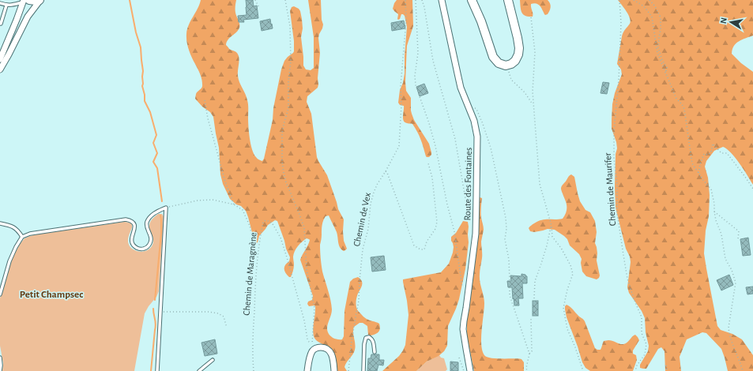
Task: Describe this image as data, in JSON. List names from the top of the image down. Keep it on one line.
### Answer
{"streets":{"street":["Route des Fontaines"],"path":["Chemin de Maurifer","Chemin de Vex","Chemin de Maragnène"]},"districts":["Petit Champsec"],"north":"left"}
